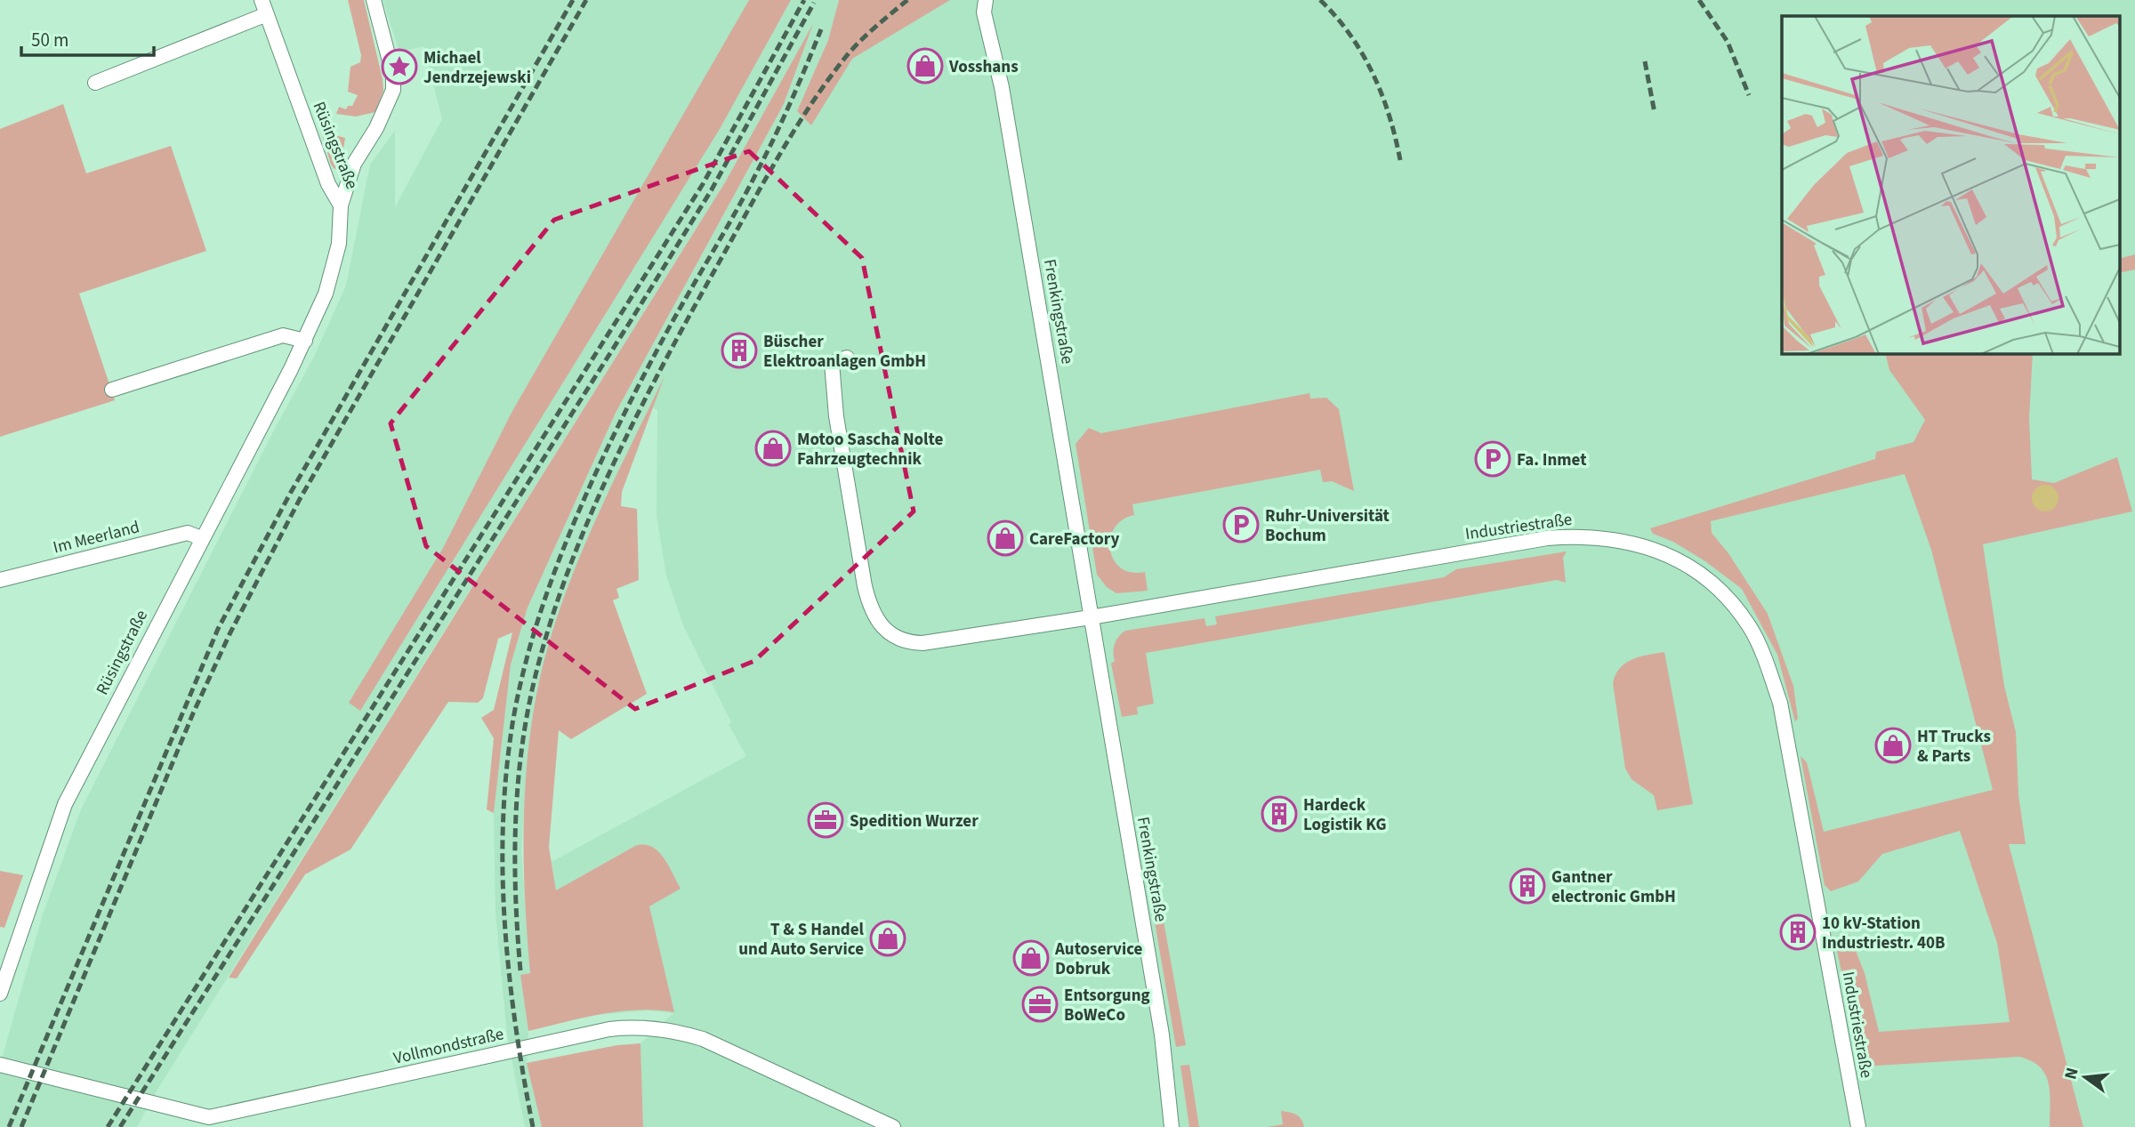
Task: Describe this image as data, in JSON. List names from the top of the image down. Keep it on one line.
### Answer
{"streets":{"street":["Rüsingstraße","Frenkingstraße","Industriestraße","Im Meerland","Vollmondstraße"]},"crossings":[["Rüsingstraße","Im Meerland"],["Frenkingstraße","Industriestraße"]],"places":{"shop":["Vosshans","Motoo Sascha Nolte Fahrzeugtechnik","CareFactory","HT Trucks & Parts","T & S Handel und Auto Service","Autoservice Dobruk"],"place":["Michael Jendrzejewski"],"building":["Büscher Elektroanlagen GmbH","Hardeck Logistik KG","Gantner electronic GmbH","10 kV-Station Industriestr. 40B"],"parking":["Fa. Inmet","Ruhr-Universität Bochum"],"office":["Spedition Wurzer","Entsorgung BoWeCo"]},"scale_bar":"50 m","north":"left"}
